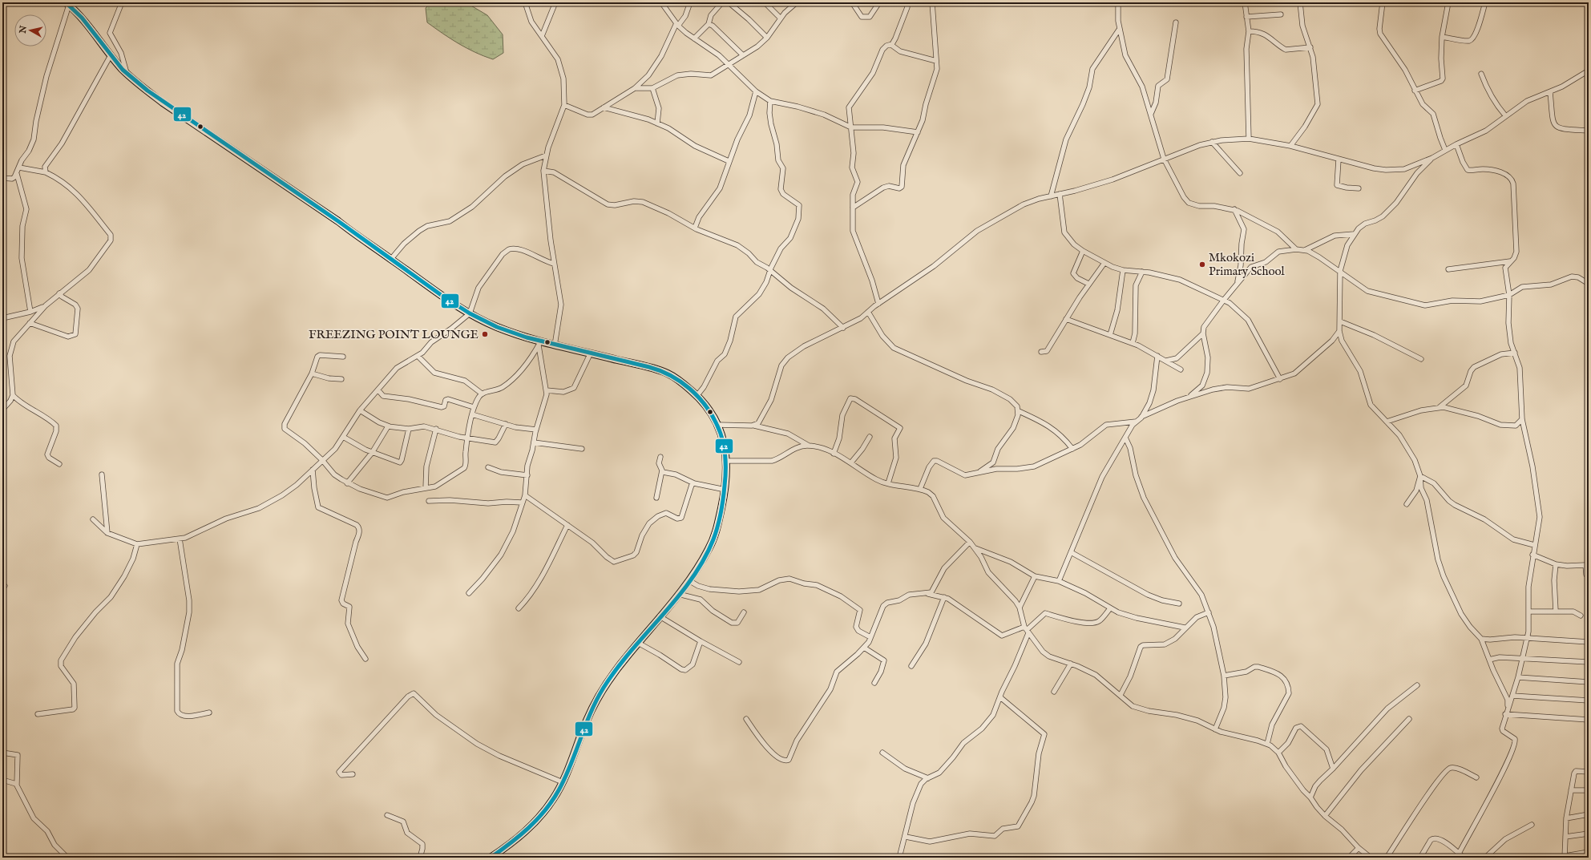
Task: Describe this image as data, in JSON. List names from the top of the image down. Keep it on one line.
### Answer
{"places":["Mkokozi Primary School","FREEZING POINT LOUNGE"],"lines":["transit line 42"],"north":"left"}
